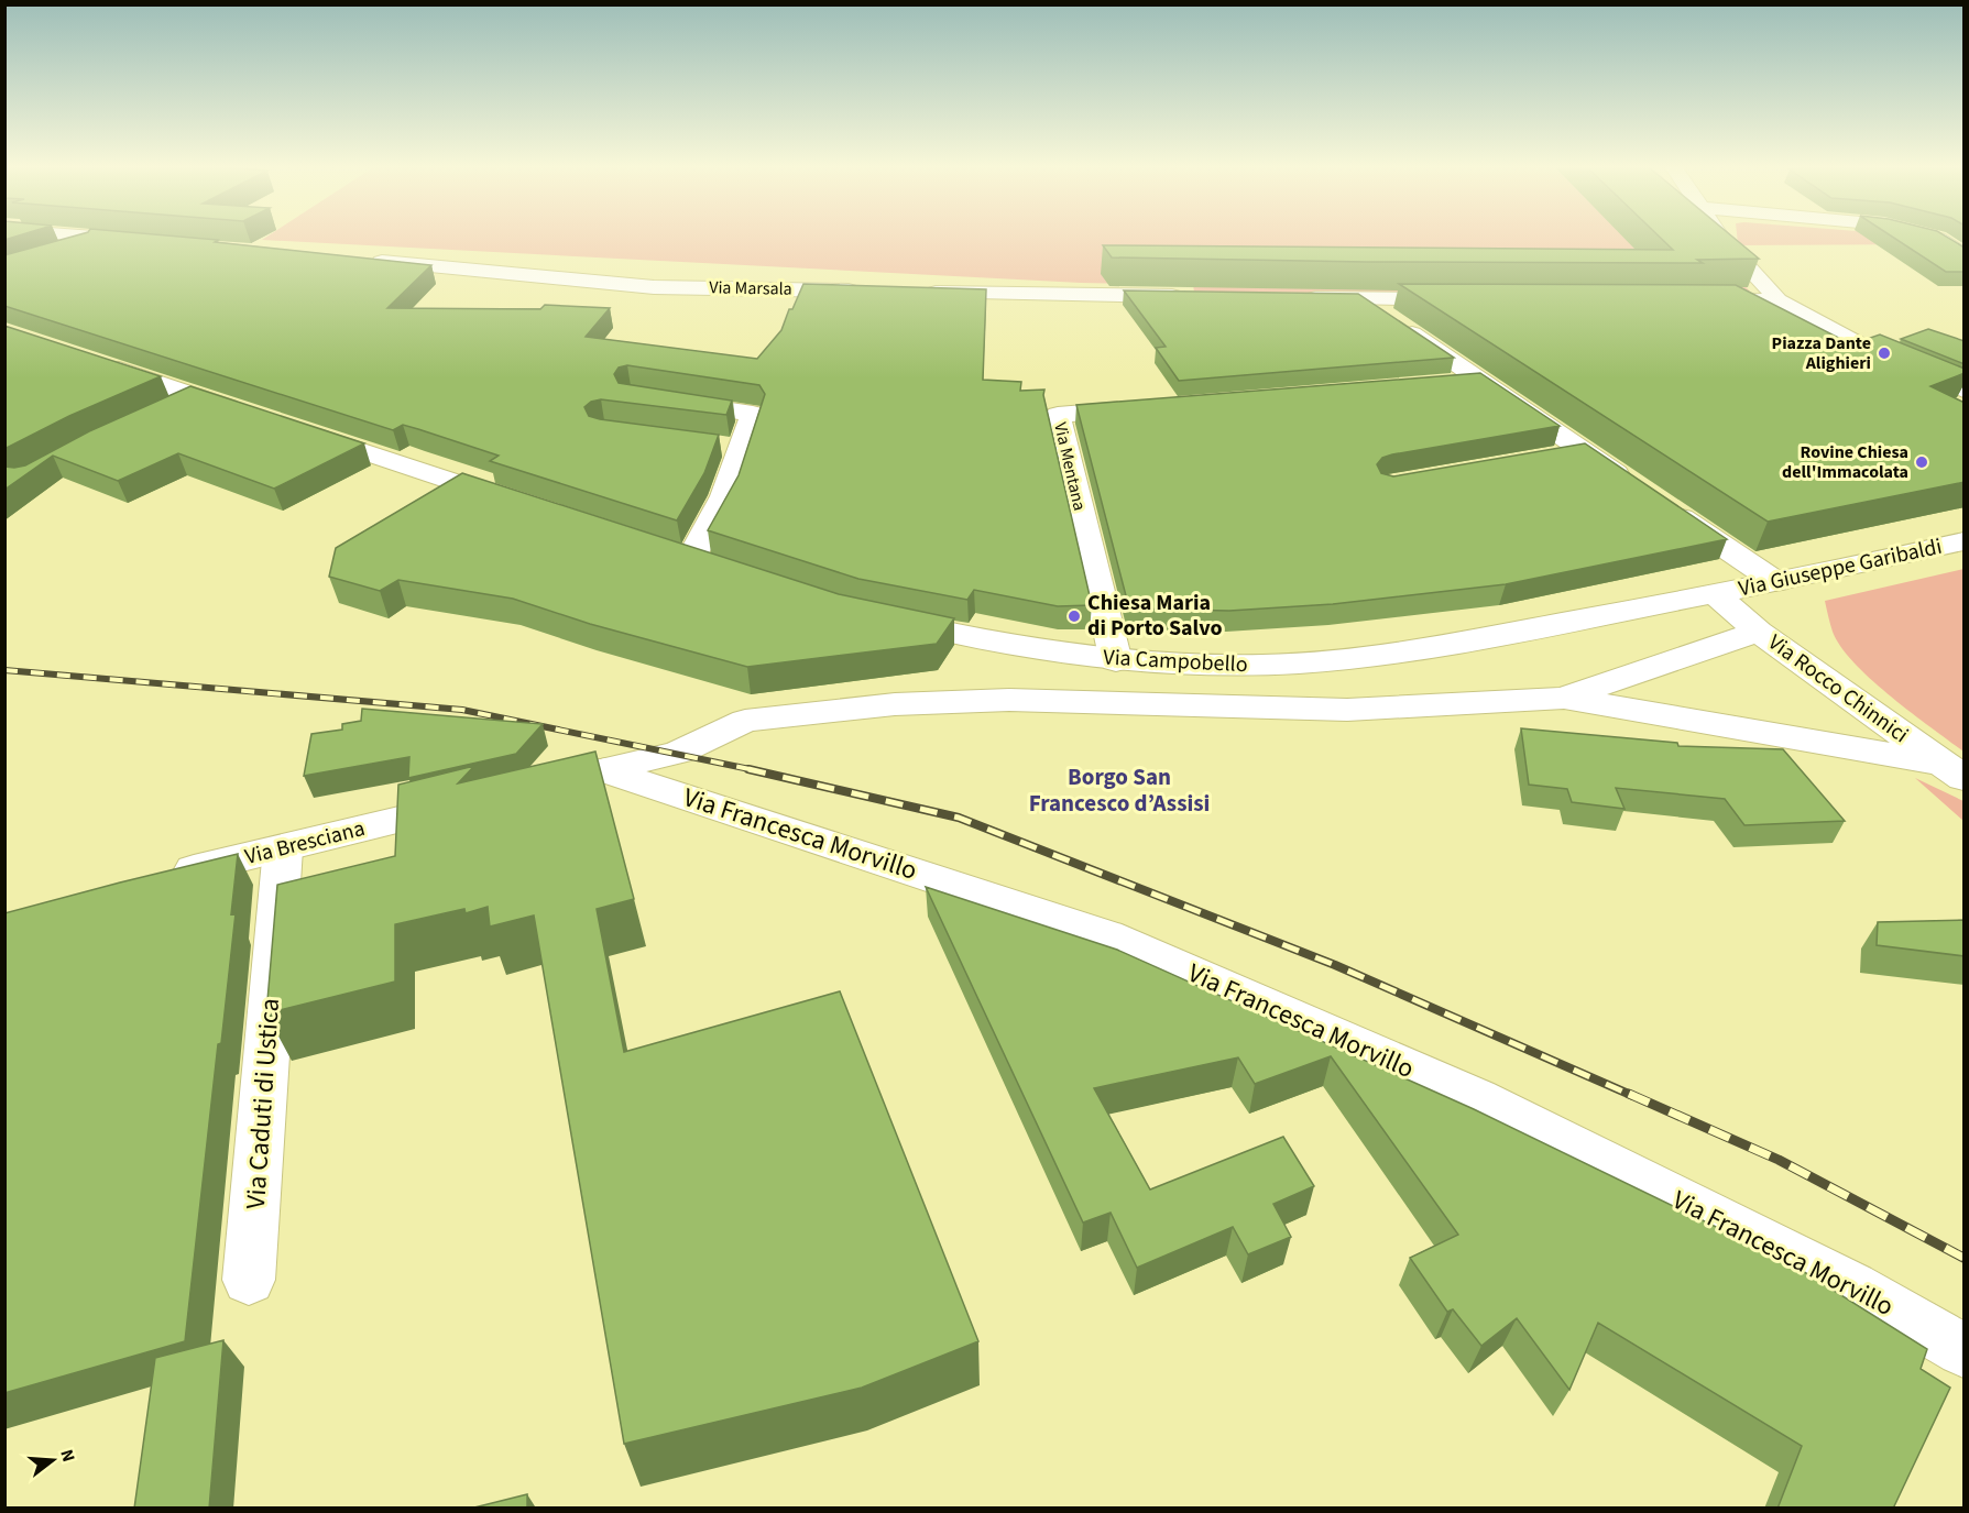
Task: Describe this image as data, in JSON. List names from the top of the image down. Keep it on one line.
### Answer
{"streets":{"street":["Via Marsala","Via Mentana","Via Giuseppe Garibaldi","Via Campobello","Via Rocco Chinnici","Via Francesca Morvillo","Via Bresciana","Via Caduti di Ustica"]},"crossings":[["Via Mentana","Via Campobello"],["Via Giuseppe Garibaldi","Via Campobello"],["Via Giuseppe Garibaldi","Via Rocco Chinnici"],["Via Campobello","Via Rocco Chinnici"],["Via Bresciana","Via Caduti di Ustica"]],"districts":["Borgo San Francesco d’Assisi"],"places":["Piazza Dante Alighieri","Rovine Chiesa dell'Immacolata","Chiesa Maria di Porto Salvo"],"north":"right"}
